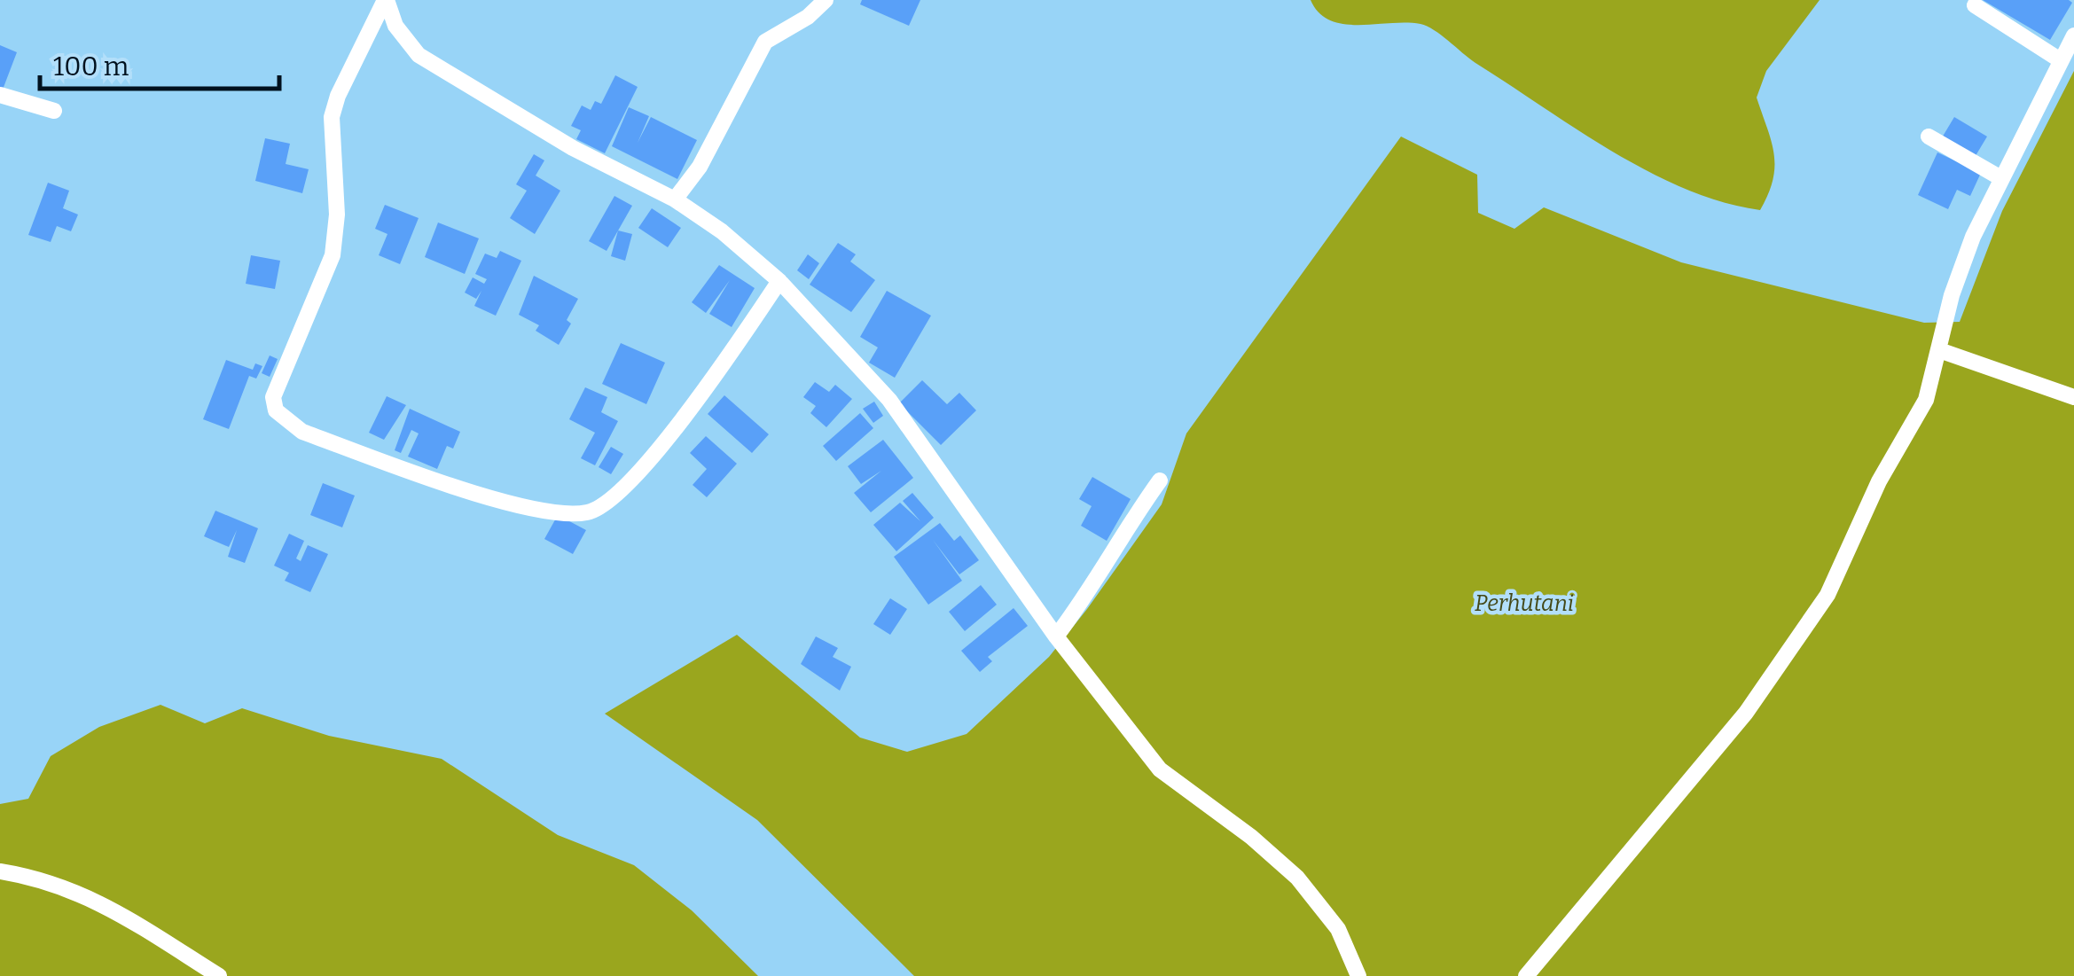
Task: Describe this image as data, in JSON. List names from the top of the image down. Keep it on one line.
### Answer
{"parks":["Perhutani"],"scale_bar":"100 m"}
